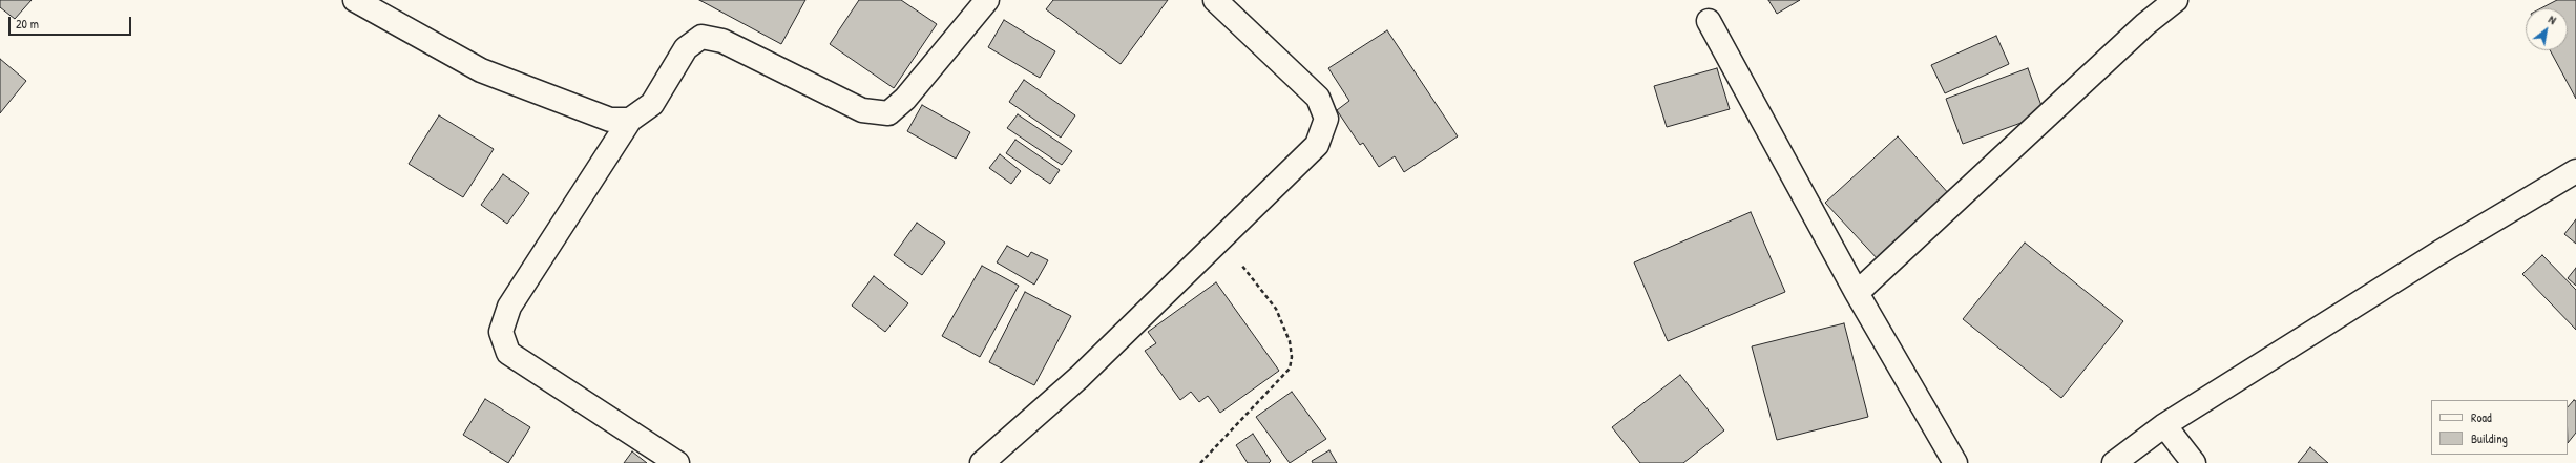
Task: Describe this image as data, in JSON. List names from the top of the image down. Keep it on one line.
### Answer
{"legend":["Road","Building"],"scale_bar":"20 m","north":"top right"}
